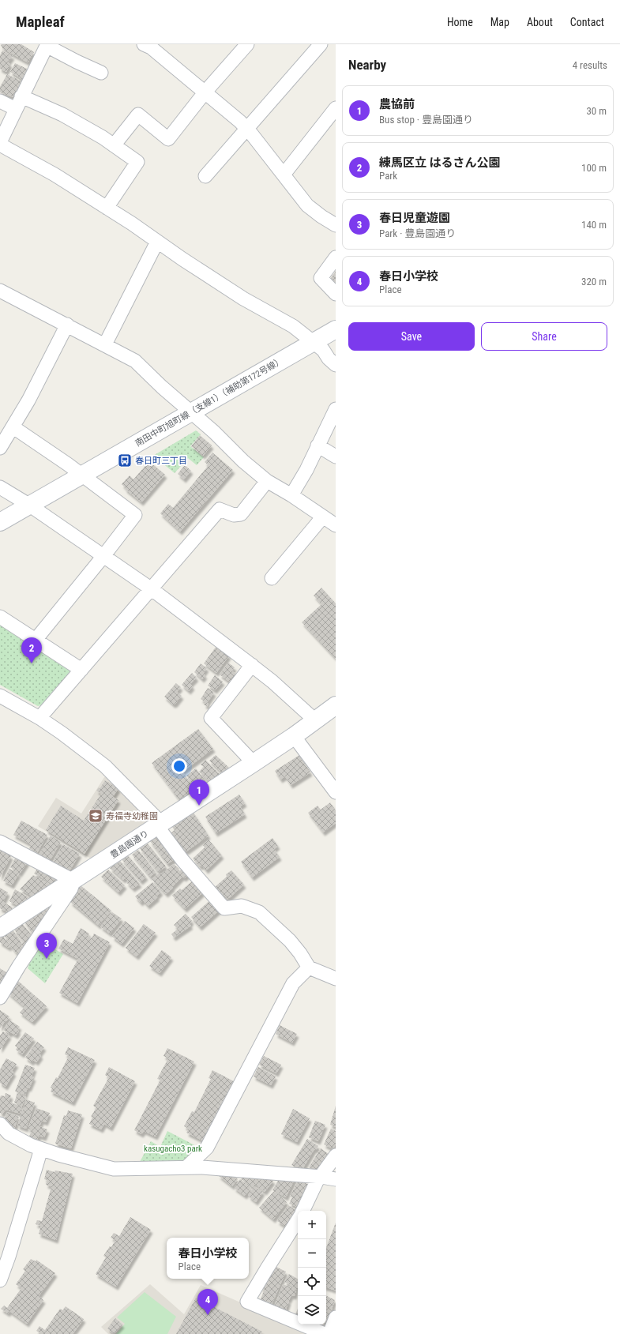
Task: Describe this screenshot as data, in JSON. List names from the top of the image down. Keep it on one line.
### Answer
{"streets":{"street":["南田中町旭町線（支線1）（補助第172号線）","豊島園通り"]},"parks":["kasugacho3 park"],"places":{"bus stop":["春日町三丁目"],"school or university":["寿福寺幼稚園"]},"page":{"header":"Mapleaf","nav":["Home","Map","About","Contact"],"heading":["Nearby","4 results"],"list":[{"mark":"1","name":"農協前","note":"Bus stop · 豊島園通り","value":"30 m"},{"mark":"2","name":"練馬区立 はるさん公園","note":"Park","value":"100 m"},{"mark":"3","name":"春日児童遊園","note":"Park · 豊島園通り","value":"140 m"},{"mark":"4","name":"春日小学校","note":"Place","value":"320 m"}],"buttons":["Save","Share"],"pins":["2","1","3","4"],"map_buttons":["+","−"],"popup":["春日小学校","Place"]}}
